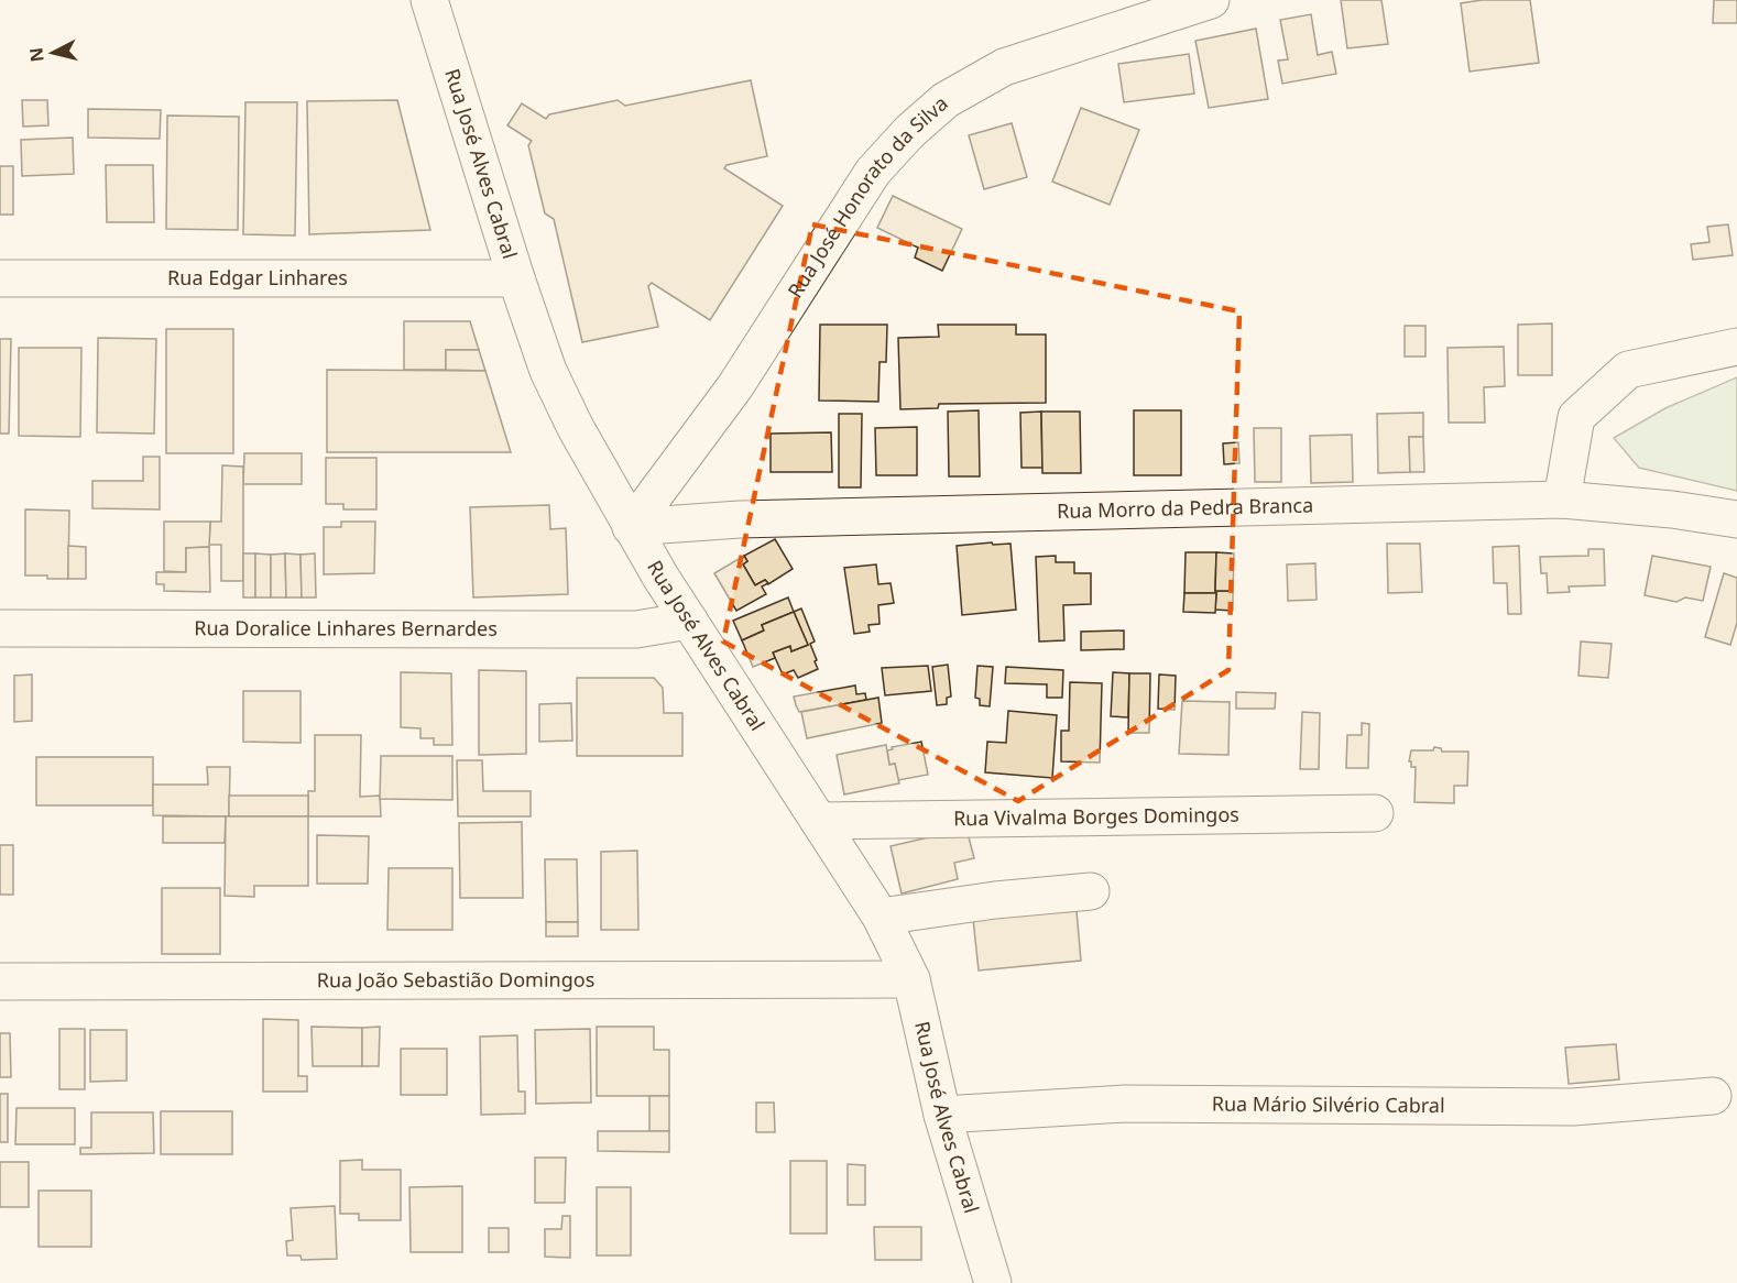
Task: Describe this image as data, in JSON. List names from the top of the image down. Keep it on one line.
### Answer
{"streets":{"street":["Rua José Alves Cabral","Rua José Honorato da Silva","Rua Edgar Linhares","Rua Morro da Pedra Branca","Rua Doralice Linhares Bernardes","Rua Vivalma Borges Domingos","Rua João Sebastião Domingos","Rua Mário Silvério Cabral"]},"crossings":[["Rua José Alves Cabral","Rua José Honorato da Silva"],["Rua José Alves Cabral","Rua Edgar Linhares"],["Rua José Alves Cabral","Rua Morro da Pedra Branca"],["Rua José Alves Cabral","Rua Doralice Linhares Bernardes"],["Rua José Alves Cabral","Rua Vivalma Borges Domingos"],["Rua José Alves Cabral","Rua João Sebastião Domingos"],["Rua José Alves Cabral","Rua Mário Silvério Cabral"],["Rua José Honorato da Silva","Rua Morro da Pedra Branca"]],"north":"left"}
